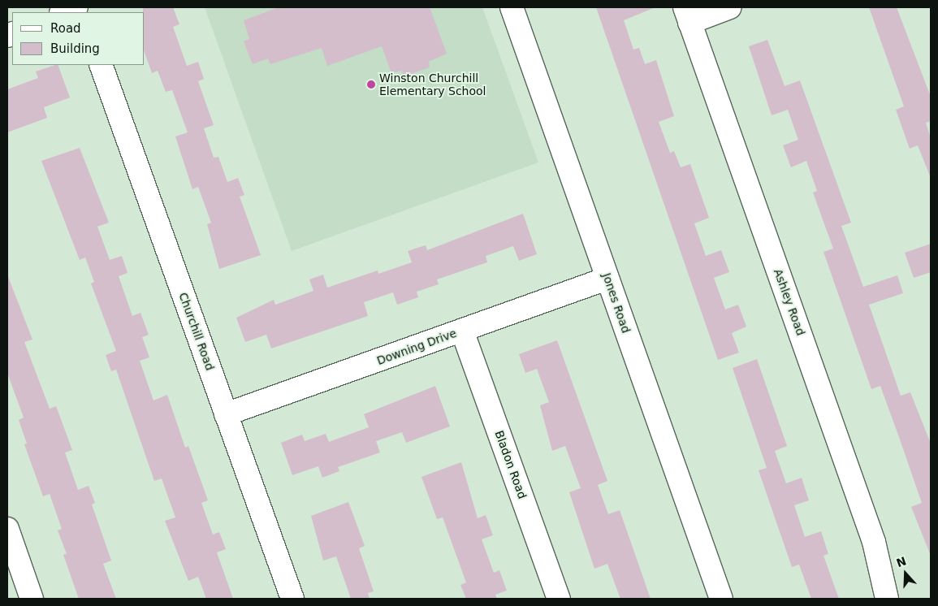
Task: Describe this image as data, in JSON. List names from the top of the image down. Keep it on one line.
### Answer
{"streets":{"street":["Ashley Road","Jones Road","Churchill Road","Downing Drive","Bladon Road"]},"crossings":[["Jones Road","Downing Drive"],["Churchill Road","Downing Drive"],["Downing Drive","Bladon Road"]],"places":["Winston Churchill Elementary School"],"legend":["Road","Building"],"north":"top"}
